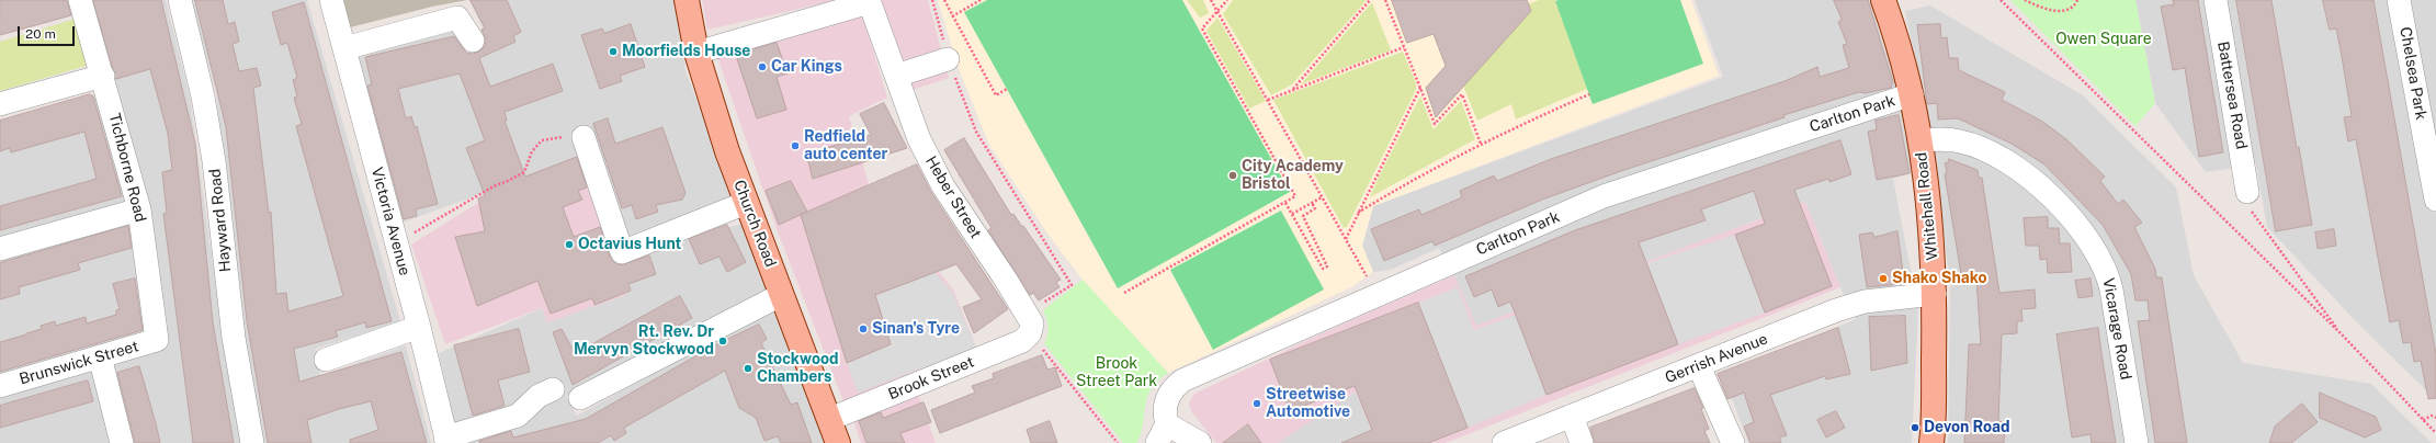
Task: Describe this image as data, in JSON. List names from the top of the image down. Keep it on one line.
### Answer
{"streets":{"main road":["Whitehall Road","Church Road"],"street":["Chelsea Park","Battersea Road","Carlton Park","Tichborne Road","Heber Street","Hayward Road","Victoria Avenue","Vicarage Road","Gerrish Avenue","Brunswick Street","Brook Street"]},"crossings":[["Carlton Park","Whitehall Road"],["Tichborne Road","Brunswick Street"],["Heber Street","Church Road"],["Heber Street","Brook Street"],["Whitehall Road","Vicarage Road"],["Whitehall Road","Gerrish Avenue"],["Church Road","Brook Street"]],"parks":["Owen Square","Brook Street Park"],"places":["Moorfields House","Car Kings","Redfield auto center","City Academy Bristol","Octavius Hunt","Shako Shako","Sinan's Tyre","Rt. Rev. Dr Mervyn Stockwood","Stockwood Chambers","Streetwise Automotive","Devon Road"],"scale_bar":"20 m"}
